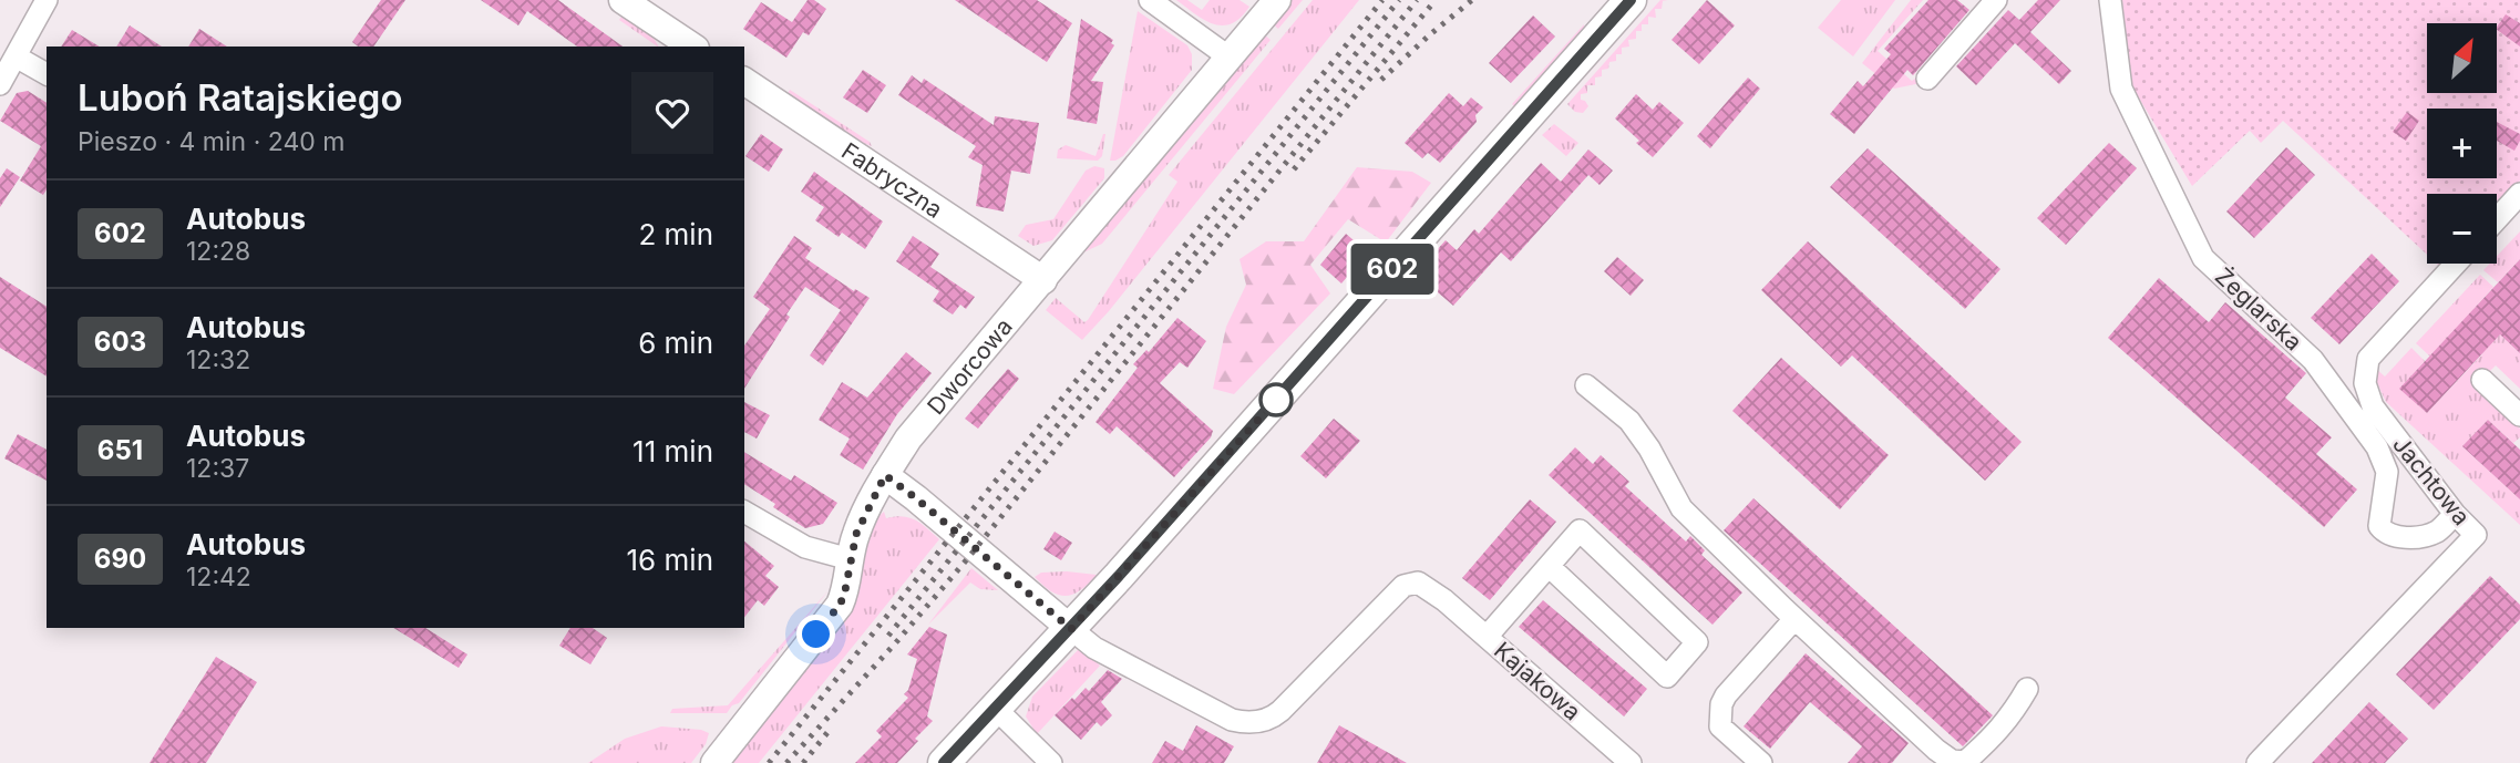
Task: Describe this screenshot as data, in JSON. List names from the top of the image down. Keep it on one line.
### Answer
{"streets":{"street":["Fabryczna","Żeglarska","Dworcowa","Jachtowa","Kajakowa"]},"crossings":[["Fabryczna","Dworcowa"],["Żeglarska","Jachtowa"]],"lines":["bus line 602"],"north":"top right","page":{"on_map":"602","map_buttons":["+","−"],"heading":["Luboń Ratajskiego","Pieszo · 4 min · 240 m"],"list":[{"mark":"602","name":"Autobus","note":"12:28","value":"2 min"},{"mark":"603","name":"Autobus","note":"12:32","value":"6 min"},{"mark":"651","name":"Autobus","note":"12:37","value":"11 min"},{"mark":"690","name":"Autobus","note":"12:42","value":"16 min"}]}}
